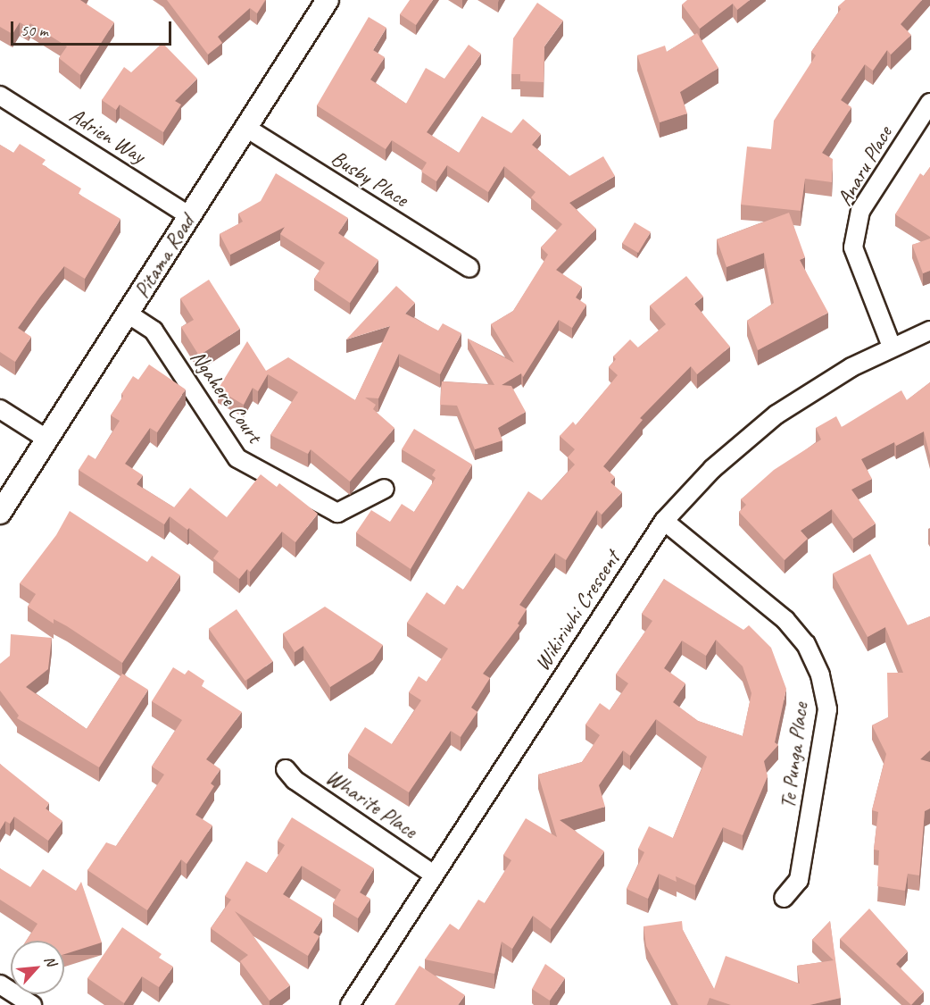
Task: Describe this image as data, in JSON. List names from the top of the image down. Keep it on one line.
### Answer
{"streets":{"street":["Adrien Way","Anaru Place","Busby Place","Pitama Road","Ngahere Court","Wikiriwhi Crescent","Te Punga Place","Wharite Place"]},"crossings":[["Adrien Way","Pitama Road"],["Anaru Place","Wikiriwhi Crescent"],["Busby Place","Pitama Road"],["Pitama Road","Ngahere Court"],["Wikiriwhi Crescent","Te Punga Place"],["Wikiriwhi Crescent","Wharite Place"]],"scale_bar":"50 m","north":"top right"}
